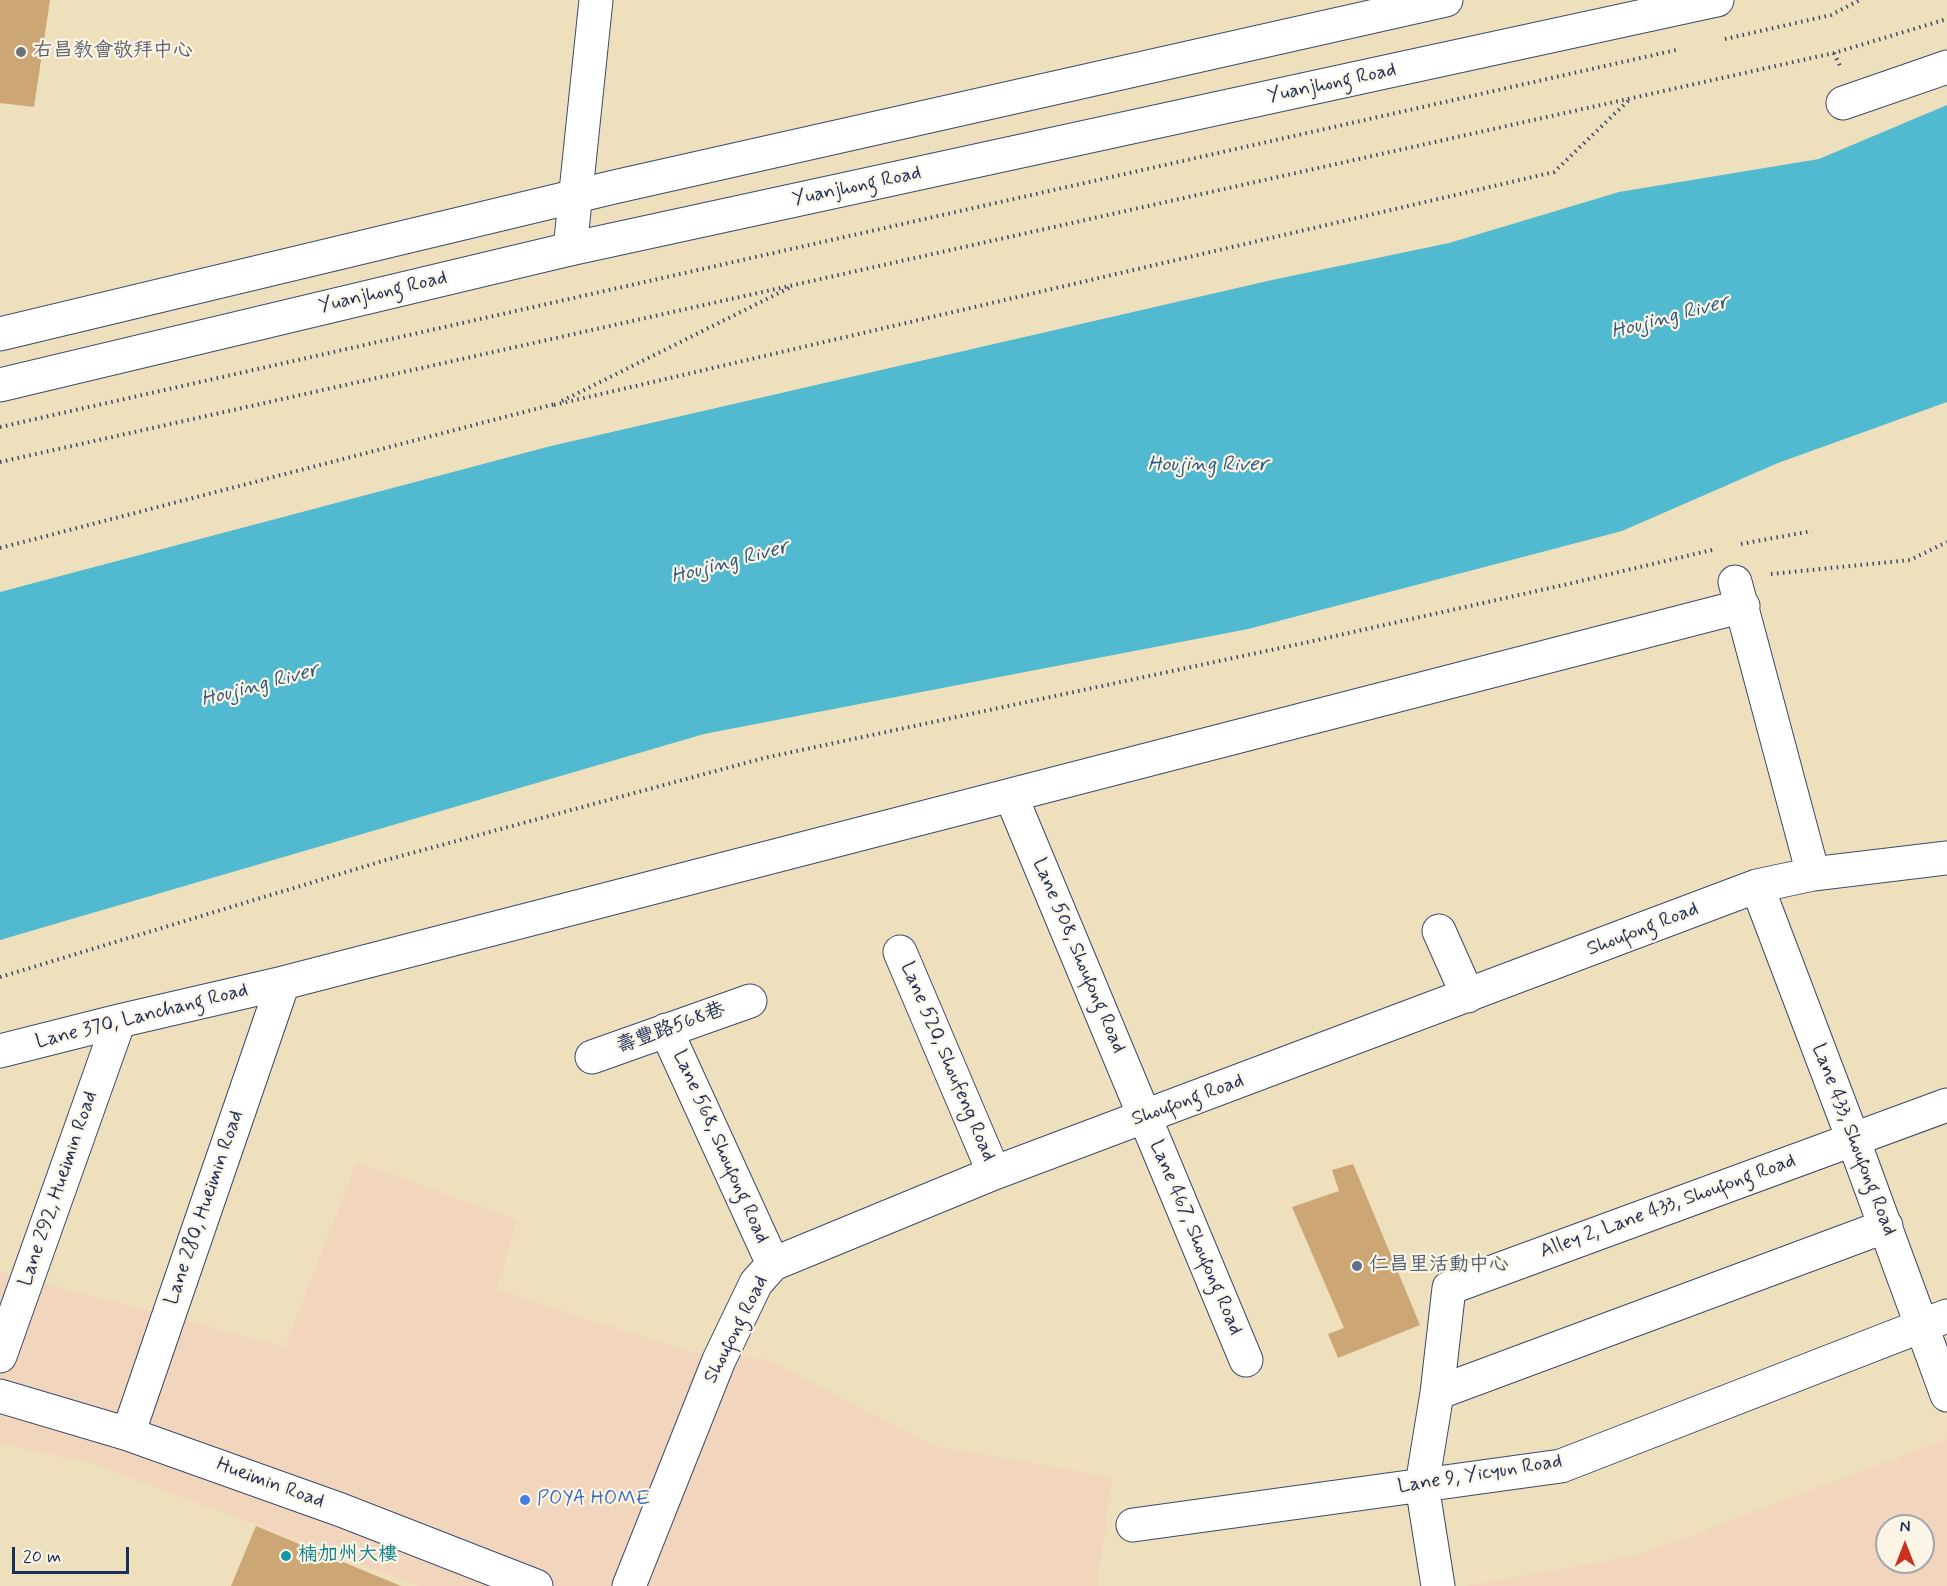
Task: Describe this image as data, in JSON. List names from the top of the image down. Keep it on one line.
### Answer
{"streets":{"street":["Yuanjhong Road","Shoufong Road","Lane 508, Shoufong Road","Lane 370, Lanchang Road","壽豐路568巷","Lane 520, Shoufeng Road","Lane 433, Shoufong Road","Lane 568, Shoufong Road","Lane 292, Hueimin Road","Alley 2, Lane 433, Shoufong Road","Lane 280, Hueimin Road","Lane 467, Shoufong Road","Lane 9, Yicyun Road","Hueimin Road"]},"crossings":[["Shoufong Road","Lane 508, Shoufong Road"],["Shoufong Road","Lane 520, Shoufeng Road"],["Shoufong Road","Lane 433, Shoufong Road"],["Shoufong Road","Lane 568, Shoufong Road"],["Shoufong Road","Lane 467, Shoufong Road"],["Lane 508, Shoufong Road","Lane 370, Lanchang Road"],["Lane 508, Shoufong Road","Lane 467, Shoufong Road"],["Lane 370, Lanchang Road","Lane 292, Hueimin Road"],["Lane 370, Lanchang Road","Lane 280, Hueimin Road"],["壽豐路568巷","Lane 568, Shoufong Road"],["Lane 433, Shoufong Road","Alley 2, Lane 433, Shoufong Road"],["Lane 433, Shoufong Road","Lane 9, Yicyun Road"],["Lane 280, Hueimin Road","Hueimin Road"]],"water":["Houjing River"],"places":["右昌教會敬拜中心","仁昌里活動中心","POYA HOME","楠加州大樓"],"scale_bar":"20 m","north":"top"}
